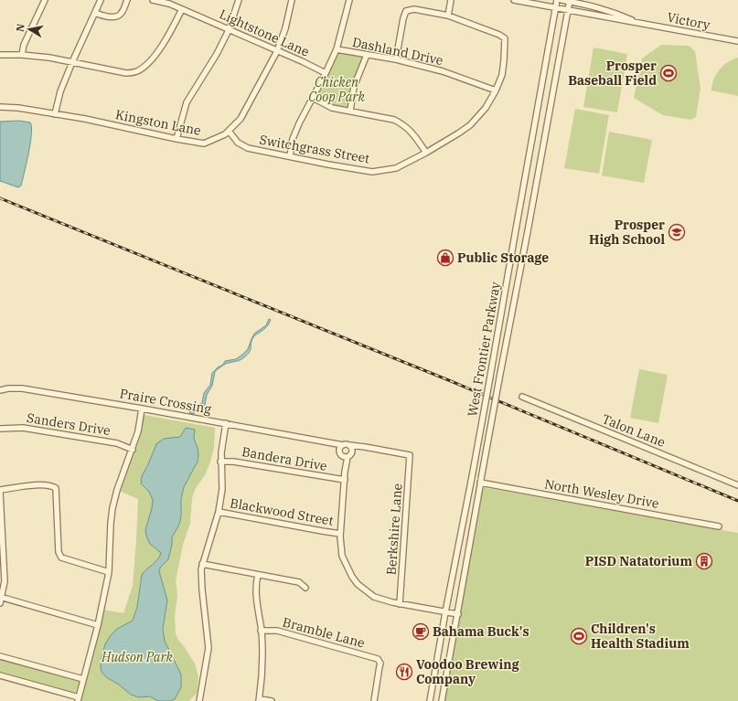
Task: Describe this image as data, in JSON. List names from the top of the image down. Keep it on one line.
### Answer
{"streets":{"street":["Victory","Lightstone Lane","Dashland Drive","Kingston Lane","Switchgrass Street","West Frontier Parkway","Praire Crossing","Sanders Drive","Talon Lane","Bandera Drive","North Wesley Drive","Blackwood Street","Berkshire Lane","Bramble Lane"]},"crossings":[["Victory","West Frontier Parkway"],["Lightstone Lane","Kingston Lane"],["Dashland Drive","Switchgrass Street"],["Kingston Lane","Switchgrass Street"],["West Frontier Parkway","North Wesley Drive"]],"parks":["Chicken Coop Park","Hudson Park"],"places":{"sports":["Prosper Baseball Field","Children's Health Stadium"],"school or university":["Prosper High School"],"shop":["Public Storage"],"building":["PISD Natatorium"],"cafe":["Bahama Buck's"],"restaurant":["Voodoo Brewing Company"]},"north":"left"}
